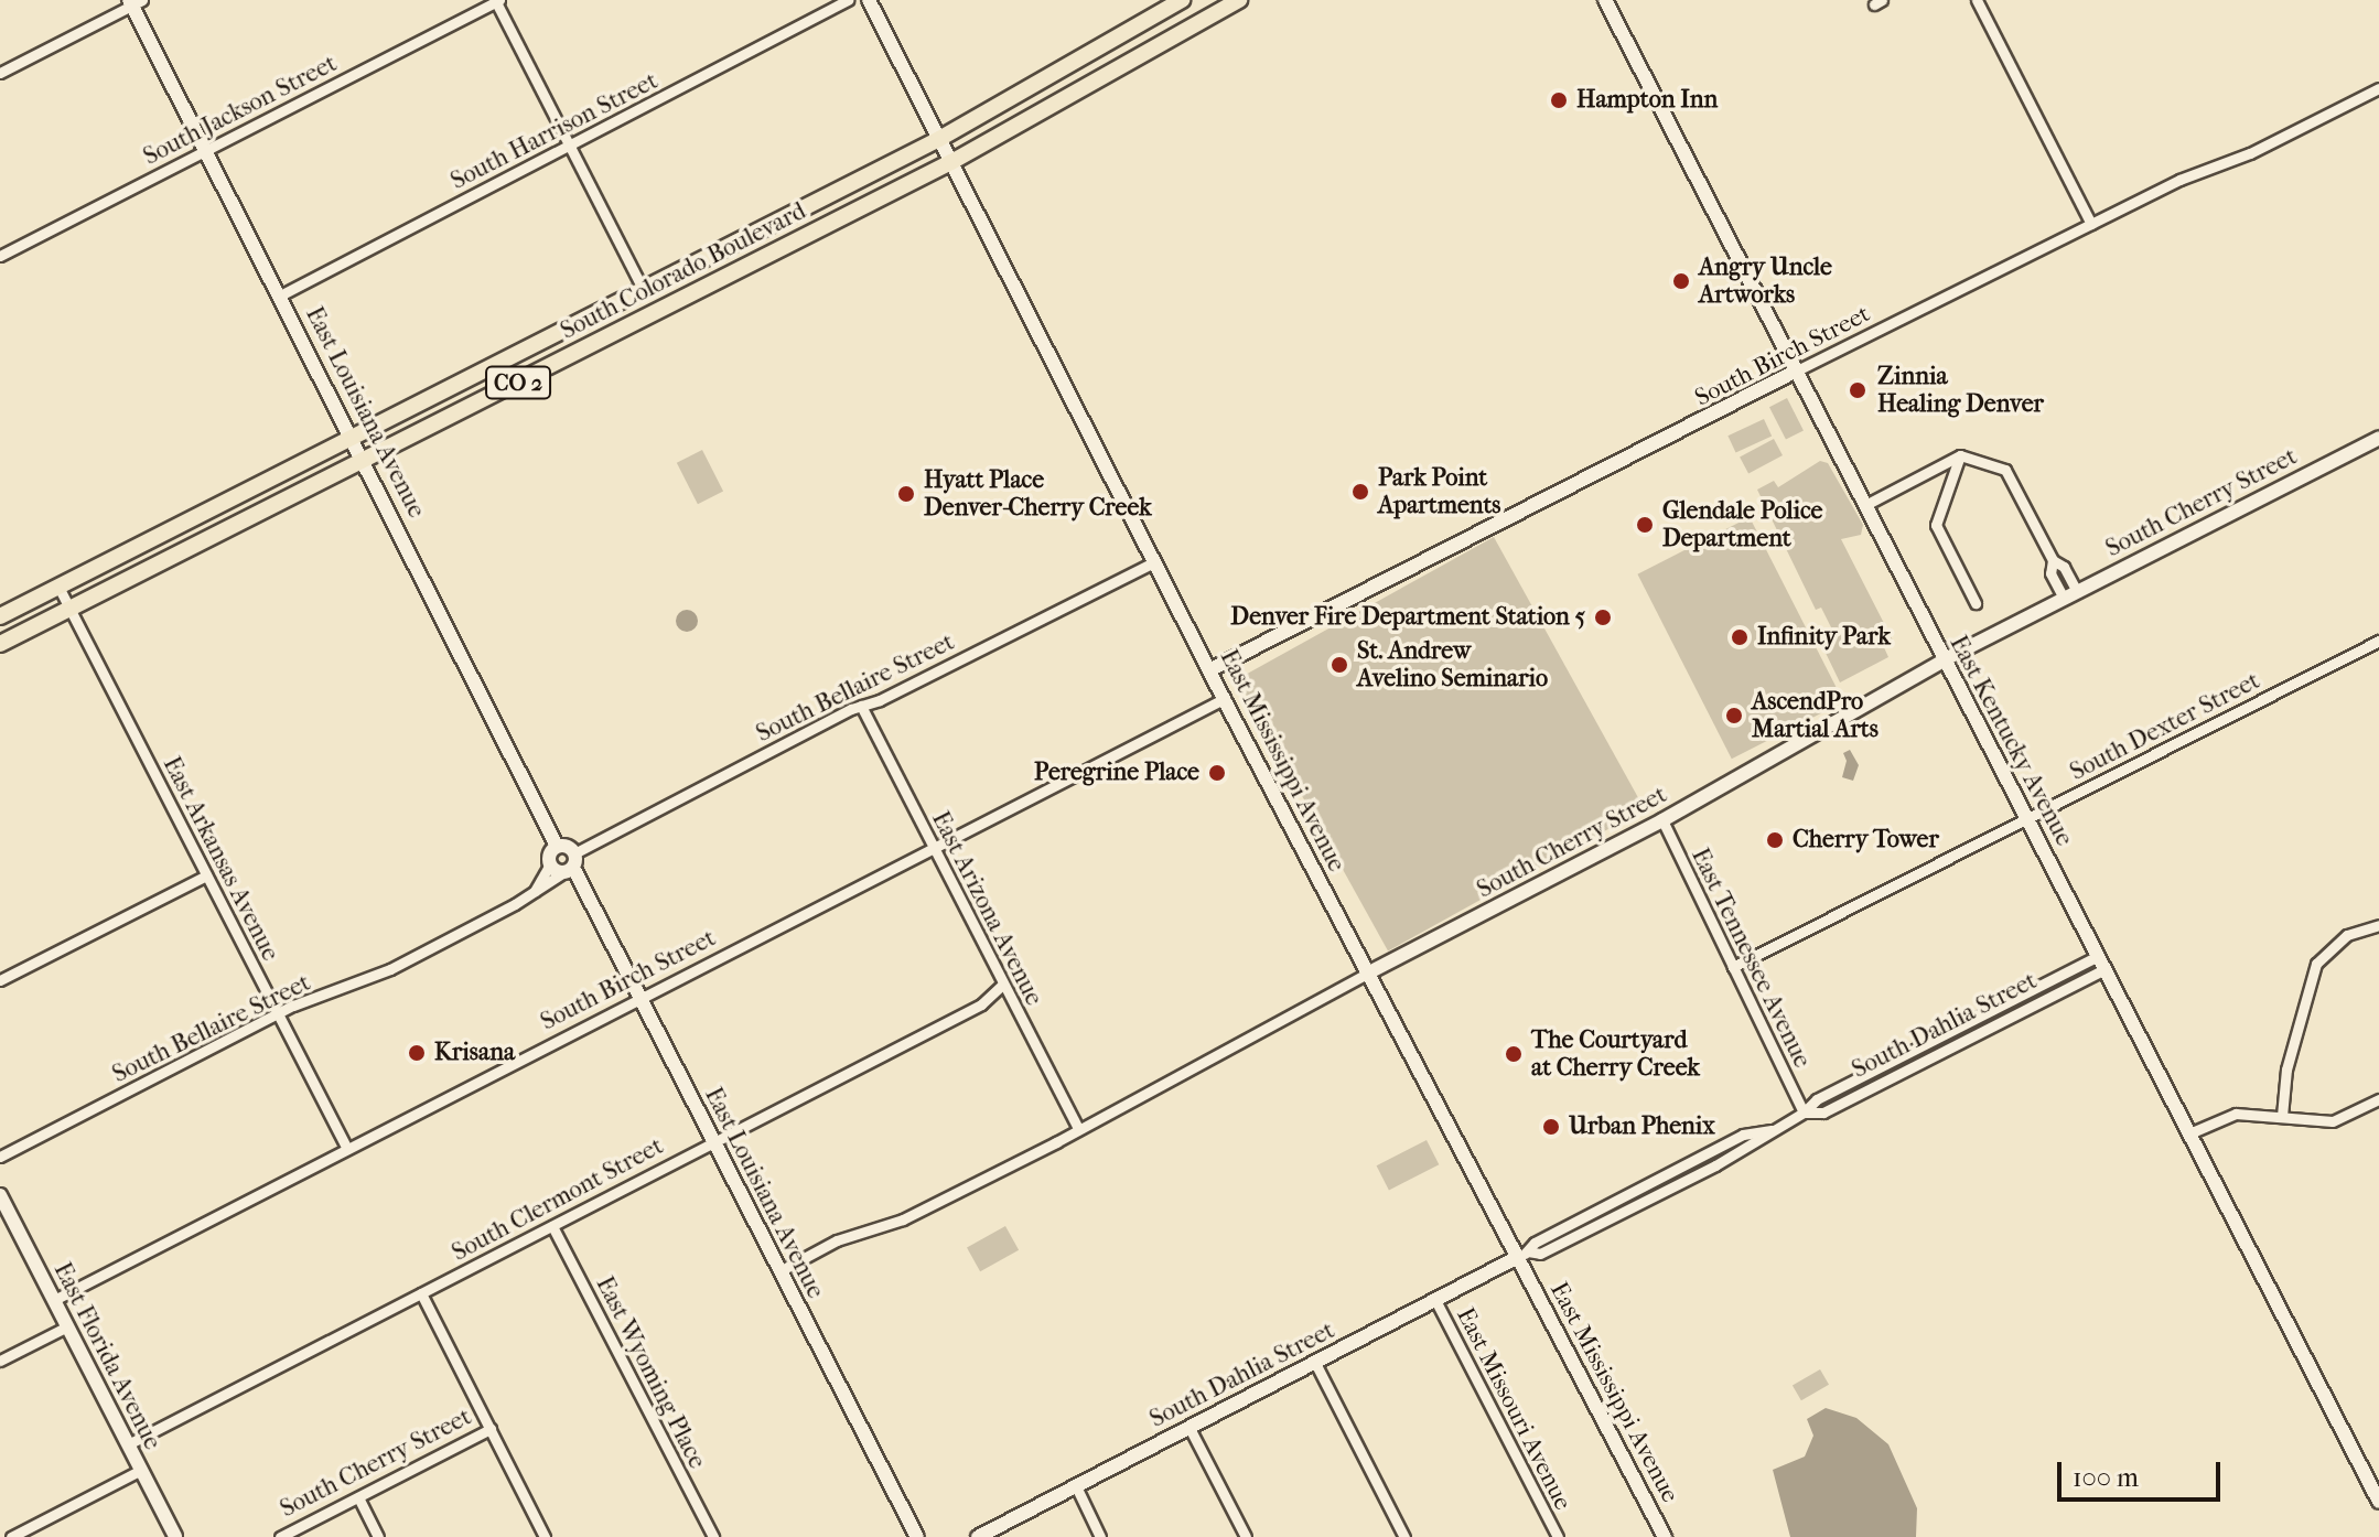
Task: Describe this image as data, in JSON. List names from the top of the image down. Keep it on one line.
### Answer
{"streets":{"main road":["South Colorado Boulevard","CO 2"],"street":["South Jackson Street","South Harrison Street","South Birch Street","East Louisiana Avenue","South Cherry Street","South Bellaire Street","South Dexter Street","East Kentucky Avenue","East Mississippi Avenue","East Arkansas Avenue","East Arizona Avenue","East Tennessee Avenue","South Dahlia Street","South Clermont Street","East Florida Avenue","East Wyoming Place","East Missouri Avenue"]},"crossings":[["South Jackson Street","East Louisiana Avenue"],["South Harrison Street","East Louisiana Avenue"],["South Colorado Boulevard","East Louisiana Avenue"],["South Colorado Boulevard","East Mississippi Avenue"],["South Colorado Boulevard","East Arkansas Avenue"],["South Birch Street","East Louisiana Avenue"],["South Birch Street","East Kentucky Avenue"],["South Birch Street","East Mississippi Avenue"],["South Birch Street","East Arkansas Avenue"],["South Birch Street","East Arizona Avenue"],["South Birch Street","East Florida Avenue"],["East Louisiana Avenue","South Cherry Street"],["East Louisiana Avenue","South Bellaire Street"],["East Louisiana Avenue","South Clermont Street"],["South Cherry Street","East Kentucky Avenue"],["South Cherry Street","East Mississippi Avenue"],["South Cherry Street","East Arizona Avenue"],["South Cherry Street","East Tennessee Avenue"],["South Bellaire Street","East Mississippi Avenue"],["South Bellaire Street","East Arkansas Avenue"],["South Bellaire Street","East Arizona Avenue"],["South Dexter Street","East Kentucky Avenue"],["South Dexter Street","East Tennessee Avenue"],["East Kentucky Avenue","South Dahlia Street"],["East Mississippi Avenue","South Dahlia Street"],["East Arizona Avenue","South Clermont Street"],["East Tennessee Avenue","South Dahlia Street"],["South Dahlia Street","East Missouri Avenue"],["South Clermont Street","East Florida Avenue"],["South Clermont Street","East Wyoming Place"]],"places":["Hampton Inn","Angry Uncle Artworks","Zinnia Healing Denver","Park Point Apartments","Hyatt Place Denver-Cherry Creek","Glendale Police Department","Denver Fire Department Station 5","Infinity Park","St. Andrew Avelino Seminario","AscendPro Martial Arts","Peregrine Place","Cherry Tower","Krisana","The Courtyard at Cherry Creek","Urban Phenix"],"scale_bar":"100 m"}
